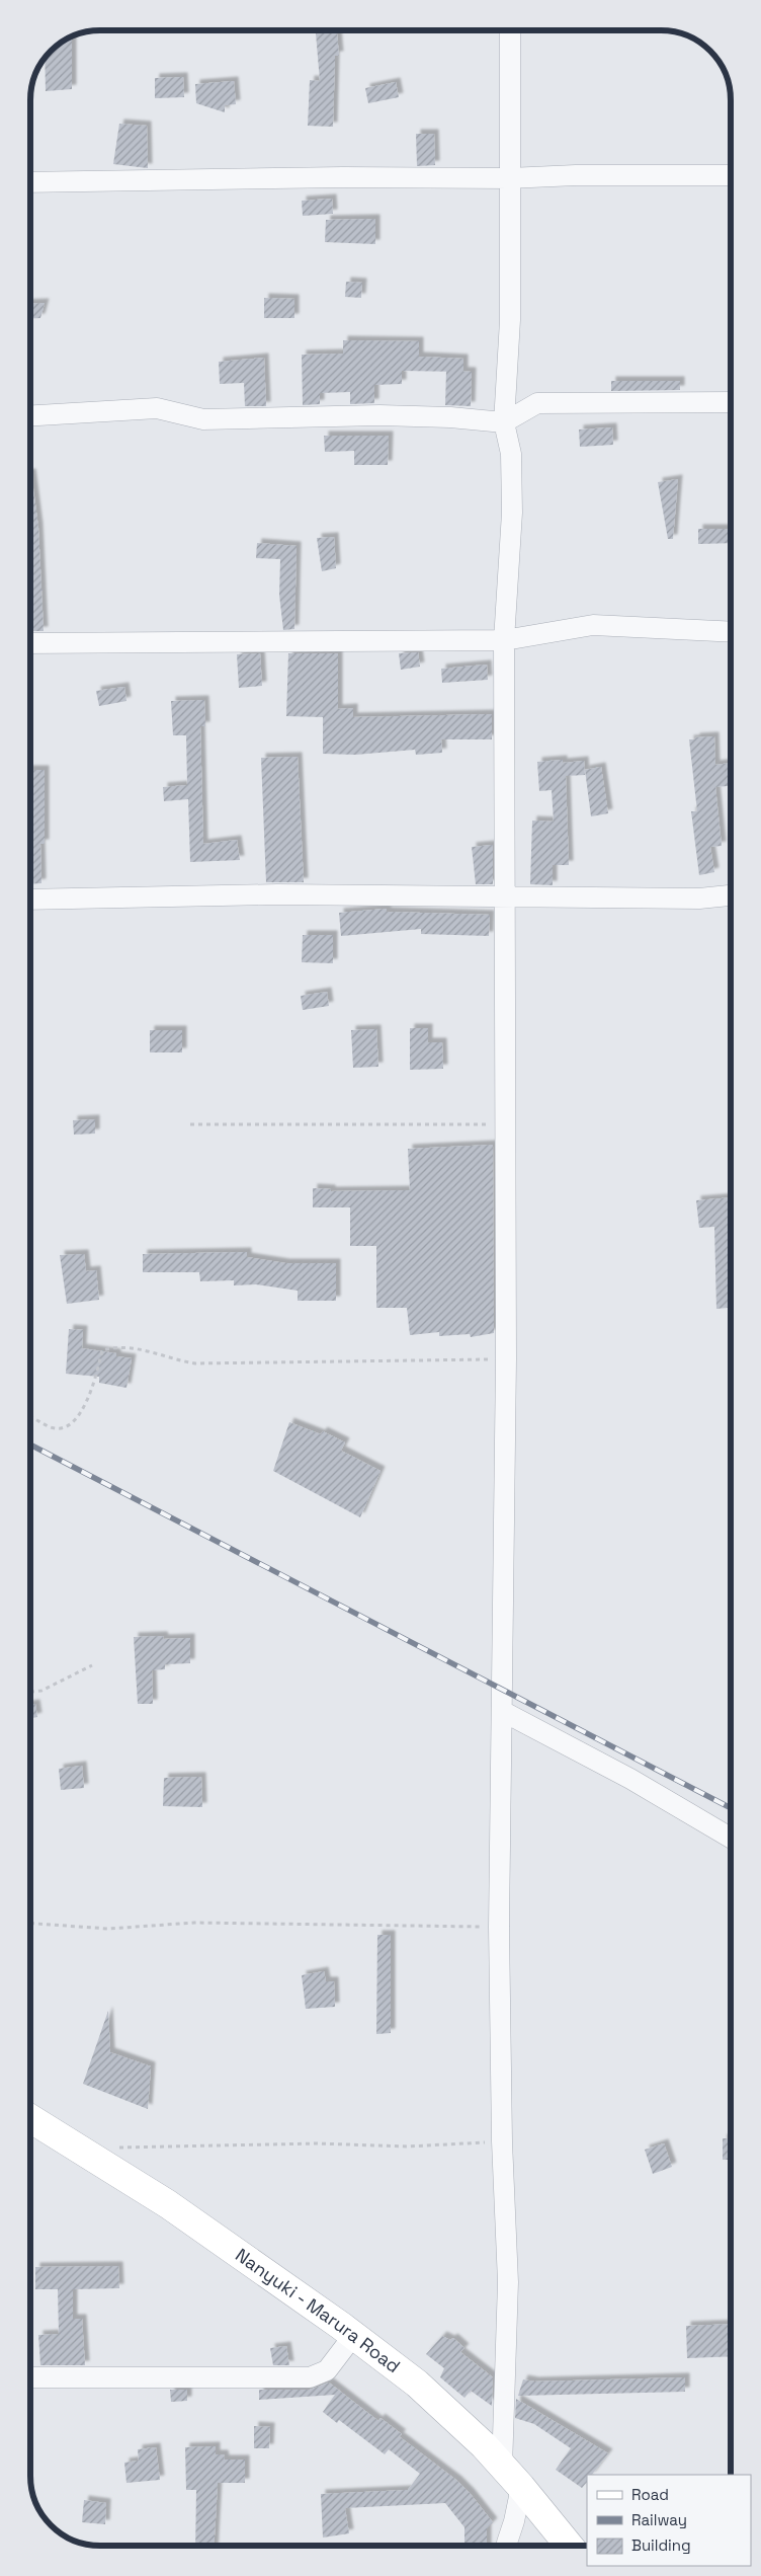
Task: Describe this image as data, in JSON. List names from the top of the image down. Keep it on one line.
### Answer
{"streets":{"street":["Nanyuki - Marura Road"]},"legend":["Road","Railway","Building"]}
